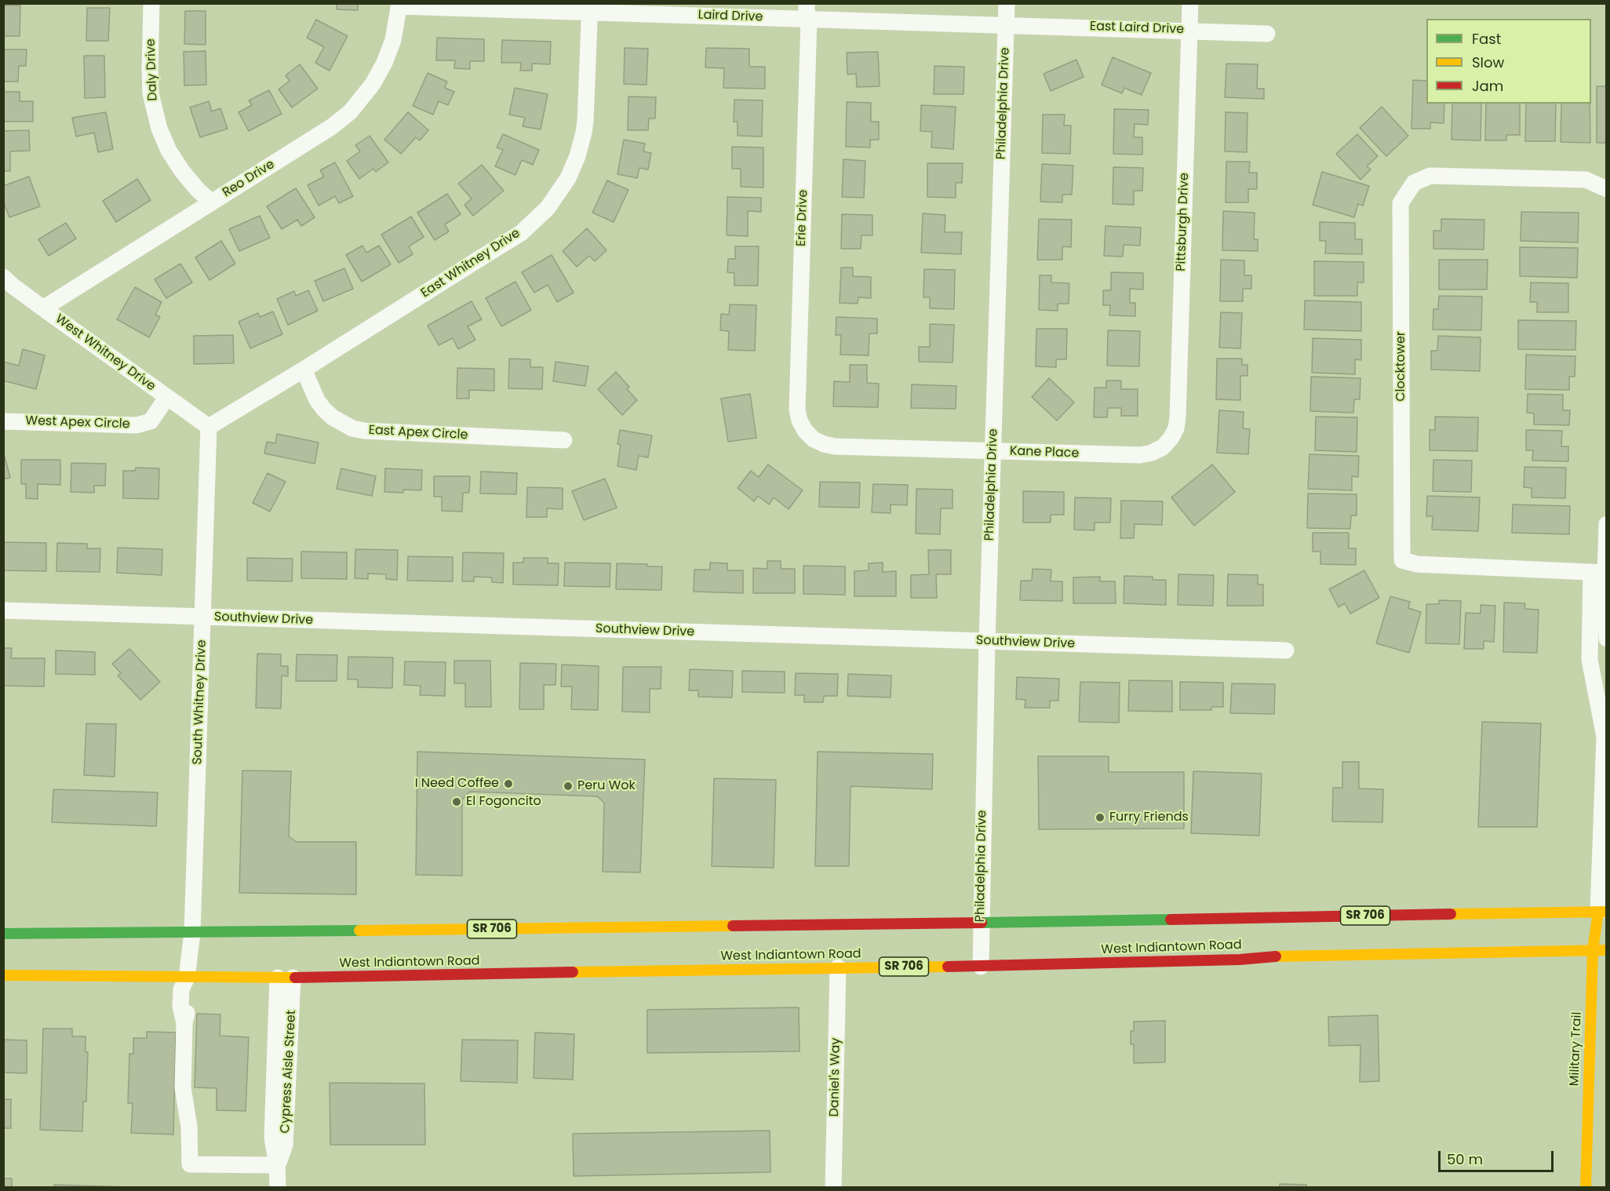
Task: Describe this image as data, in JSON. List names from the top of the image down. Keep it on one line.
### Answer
{"streets":{"main road":["SR 706","West Indiantown Road","Military Trail"],"street":["Laird Drive","East Laird Drive","Daly Drive","Philadelphia Drive","Reo Drive","Erie Drive","Pittsburgh Drive","East Whitney Drive","West Whitney Drive","Clocktower","West Apex Circle","East Apex Circle","Kane Place","Southview Drive","South Whitney Drive","Cypress Aisle Street","Daniel's Way"]},"crossings":[["Laird Drive","East Laird Drive"],["Laird Drive","Philadelphia Drive"],["Laird Drive","Reo Drive"],["Laird Drive","Erie Drive"],["Laird Drive","East Whitney Drive"],["East Laird Drive","Philadelphia Drive"],["East Laird Drive","Pittsburgh Drive"],["Daly Drive","Reo Drive"],["Philadelphia Drive","Kane Place"],["Philadelphia Drive","Southview Drive"],["Philadelphia Drive","SR 706"],["Philadelphia Drive","West Indiantown Road"],["Reo Drive","West Whitney Drive"],["Erie Drive","Kane Place"],["Pittsburgh Drive","Kane Place"],["East Whitney Drive","West Whitney Drive"],["East Whitney Drive","East Apex Circle"],["East Whitney Drive","South Whitney Drive"],["West Whitney Drive","West Apex Circle"],["West Whitney Drive","South Whitney Drive"],["Southview Drive","South Whitney Drive"],["South Whitney Drive","SR 706"],["South Whitney Drive","West Indiantown Road"],["South Whitney Drive","Cypress Aisle Street"],["SR 706","Military Trail"],["West Indiantown Road","Military Trail"],["West Indiantown Road","Cypress Aisle Street"],["West Indiantown Road","Daniel's Way"]],"places":["I Need Coffee","Peru Wok","El Fogoncito","Furry Friends"],"legend":["Fast","Slow","Jam"],"scale_bar":"50 m"}
